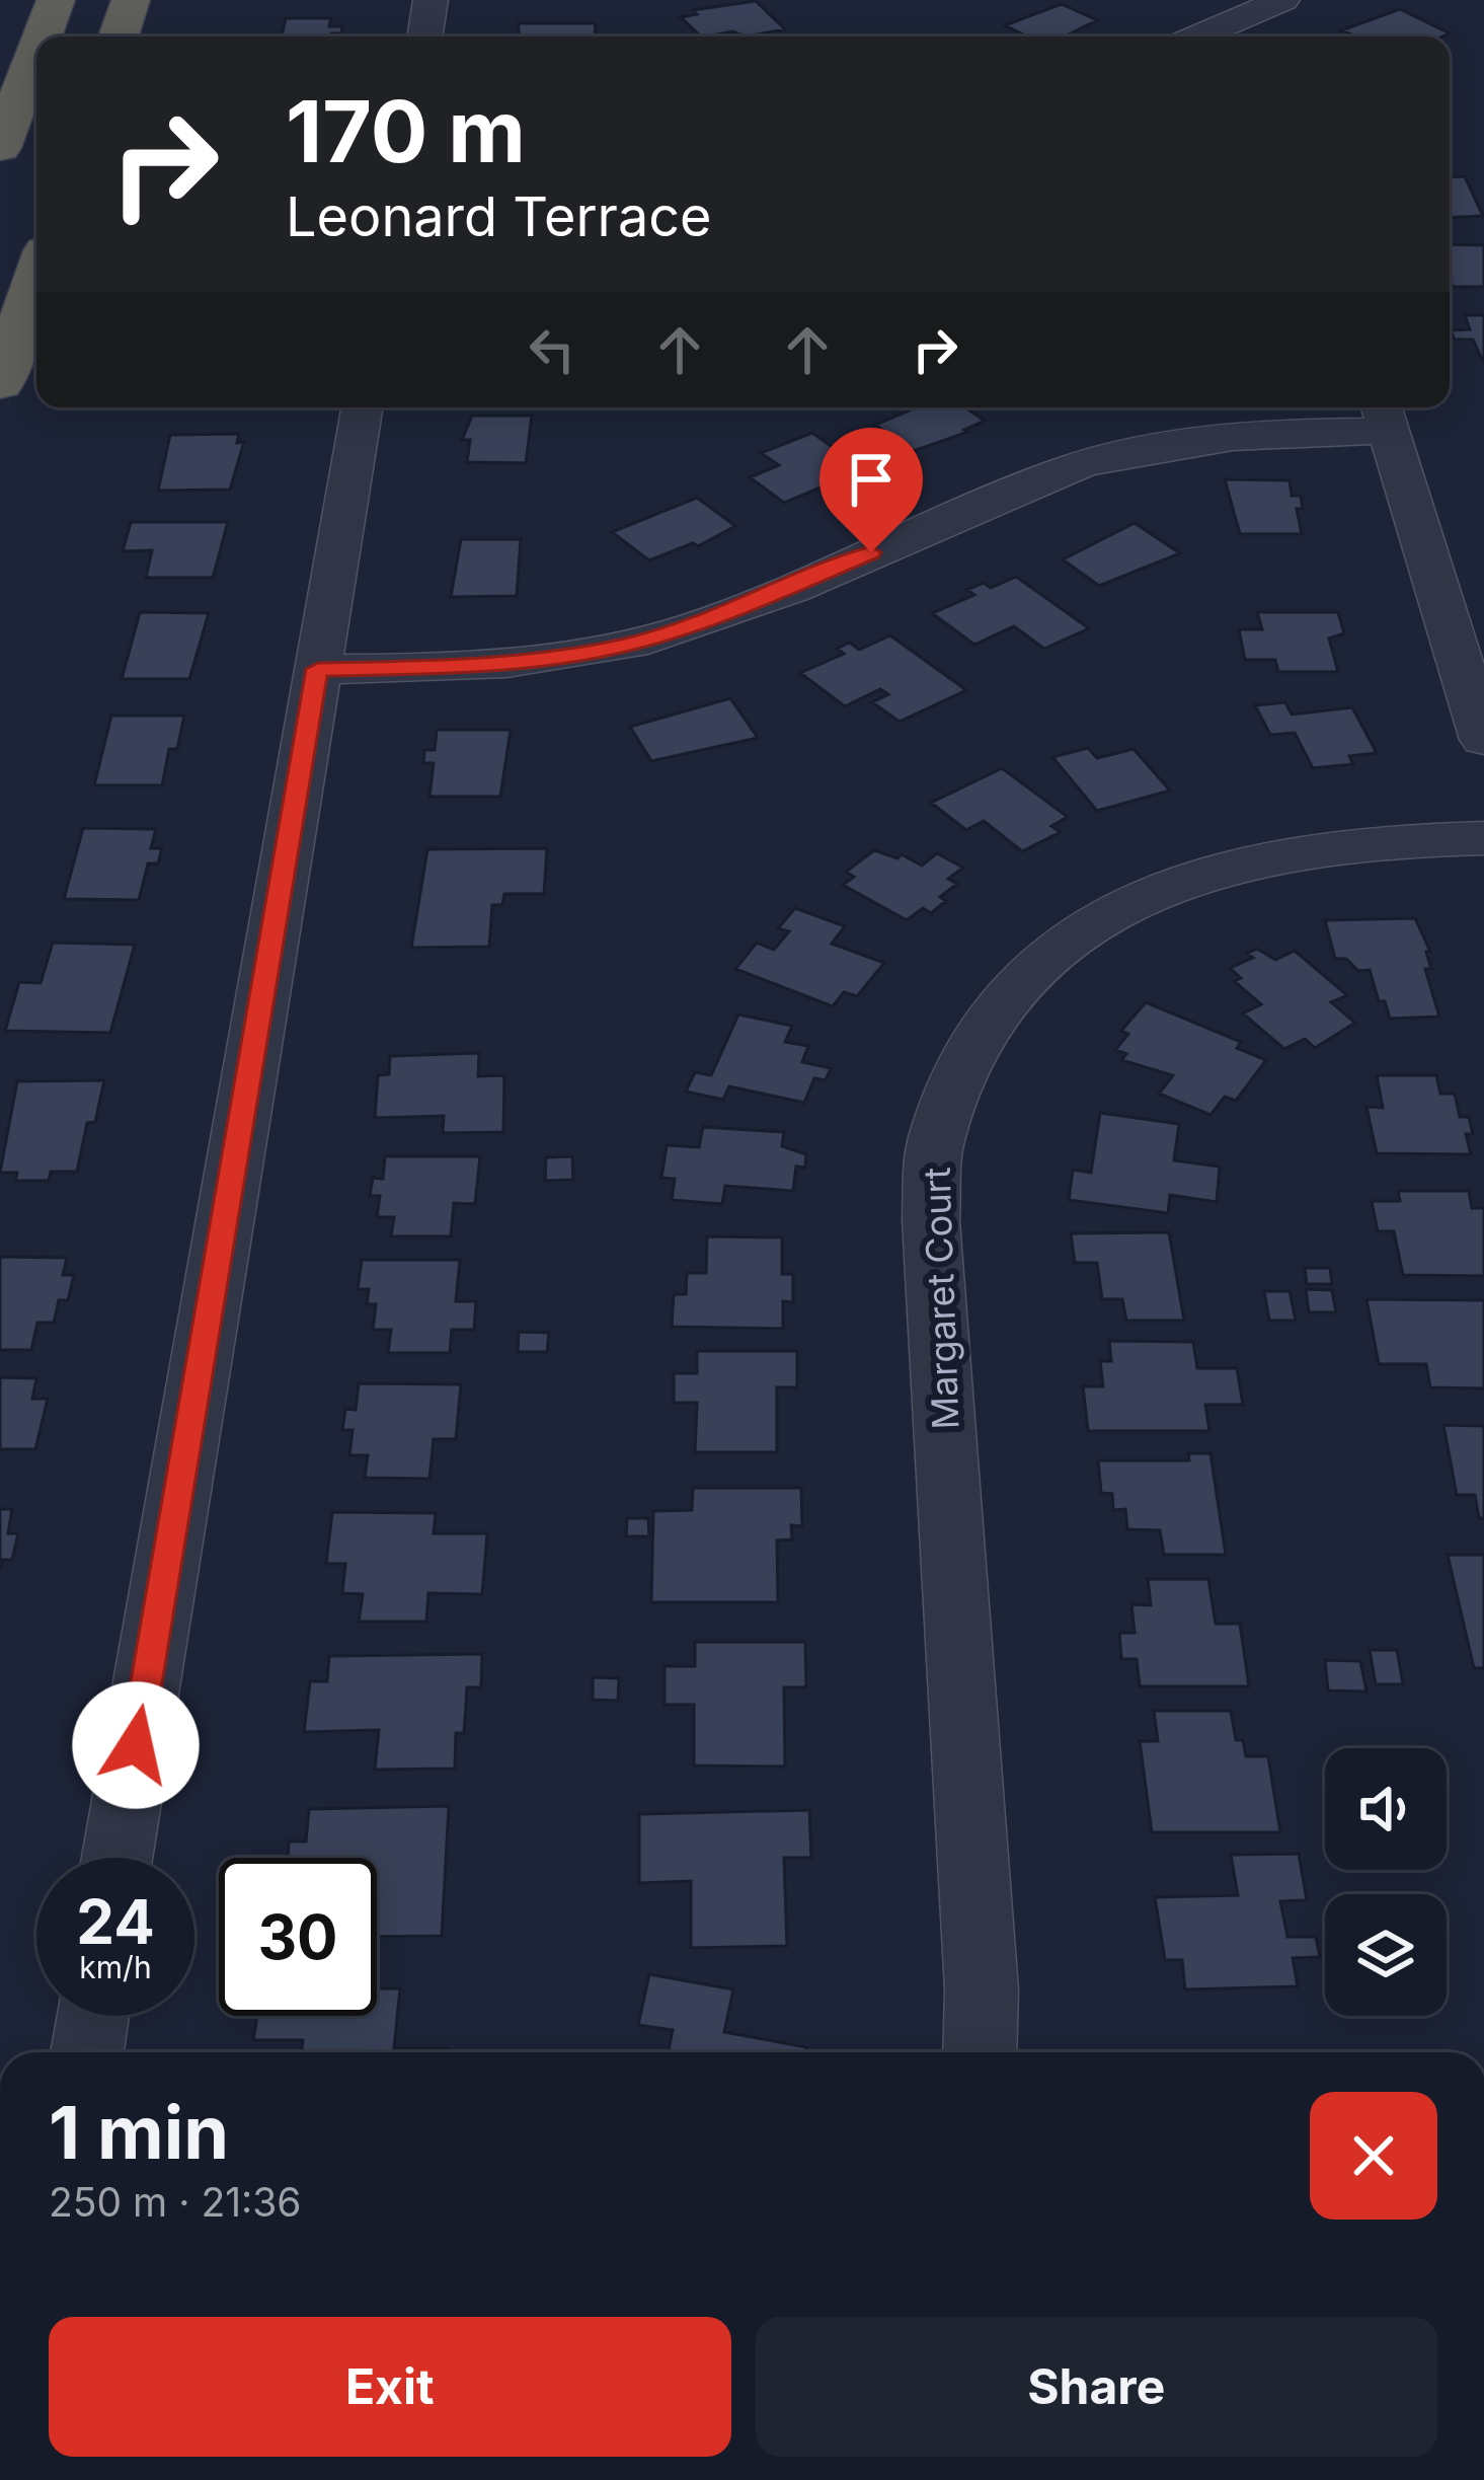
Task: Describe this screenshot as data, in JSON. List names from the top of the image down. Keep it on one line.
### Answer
{"streets":{"street":["Margaret Court"]},"page":{"turn":["170 m","Leonard Terrace"],"speed":"24 km/h","limit":"30","heading":["1 min","250 m · 21:36"],"buttons":["Exit","Share"]}}
